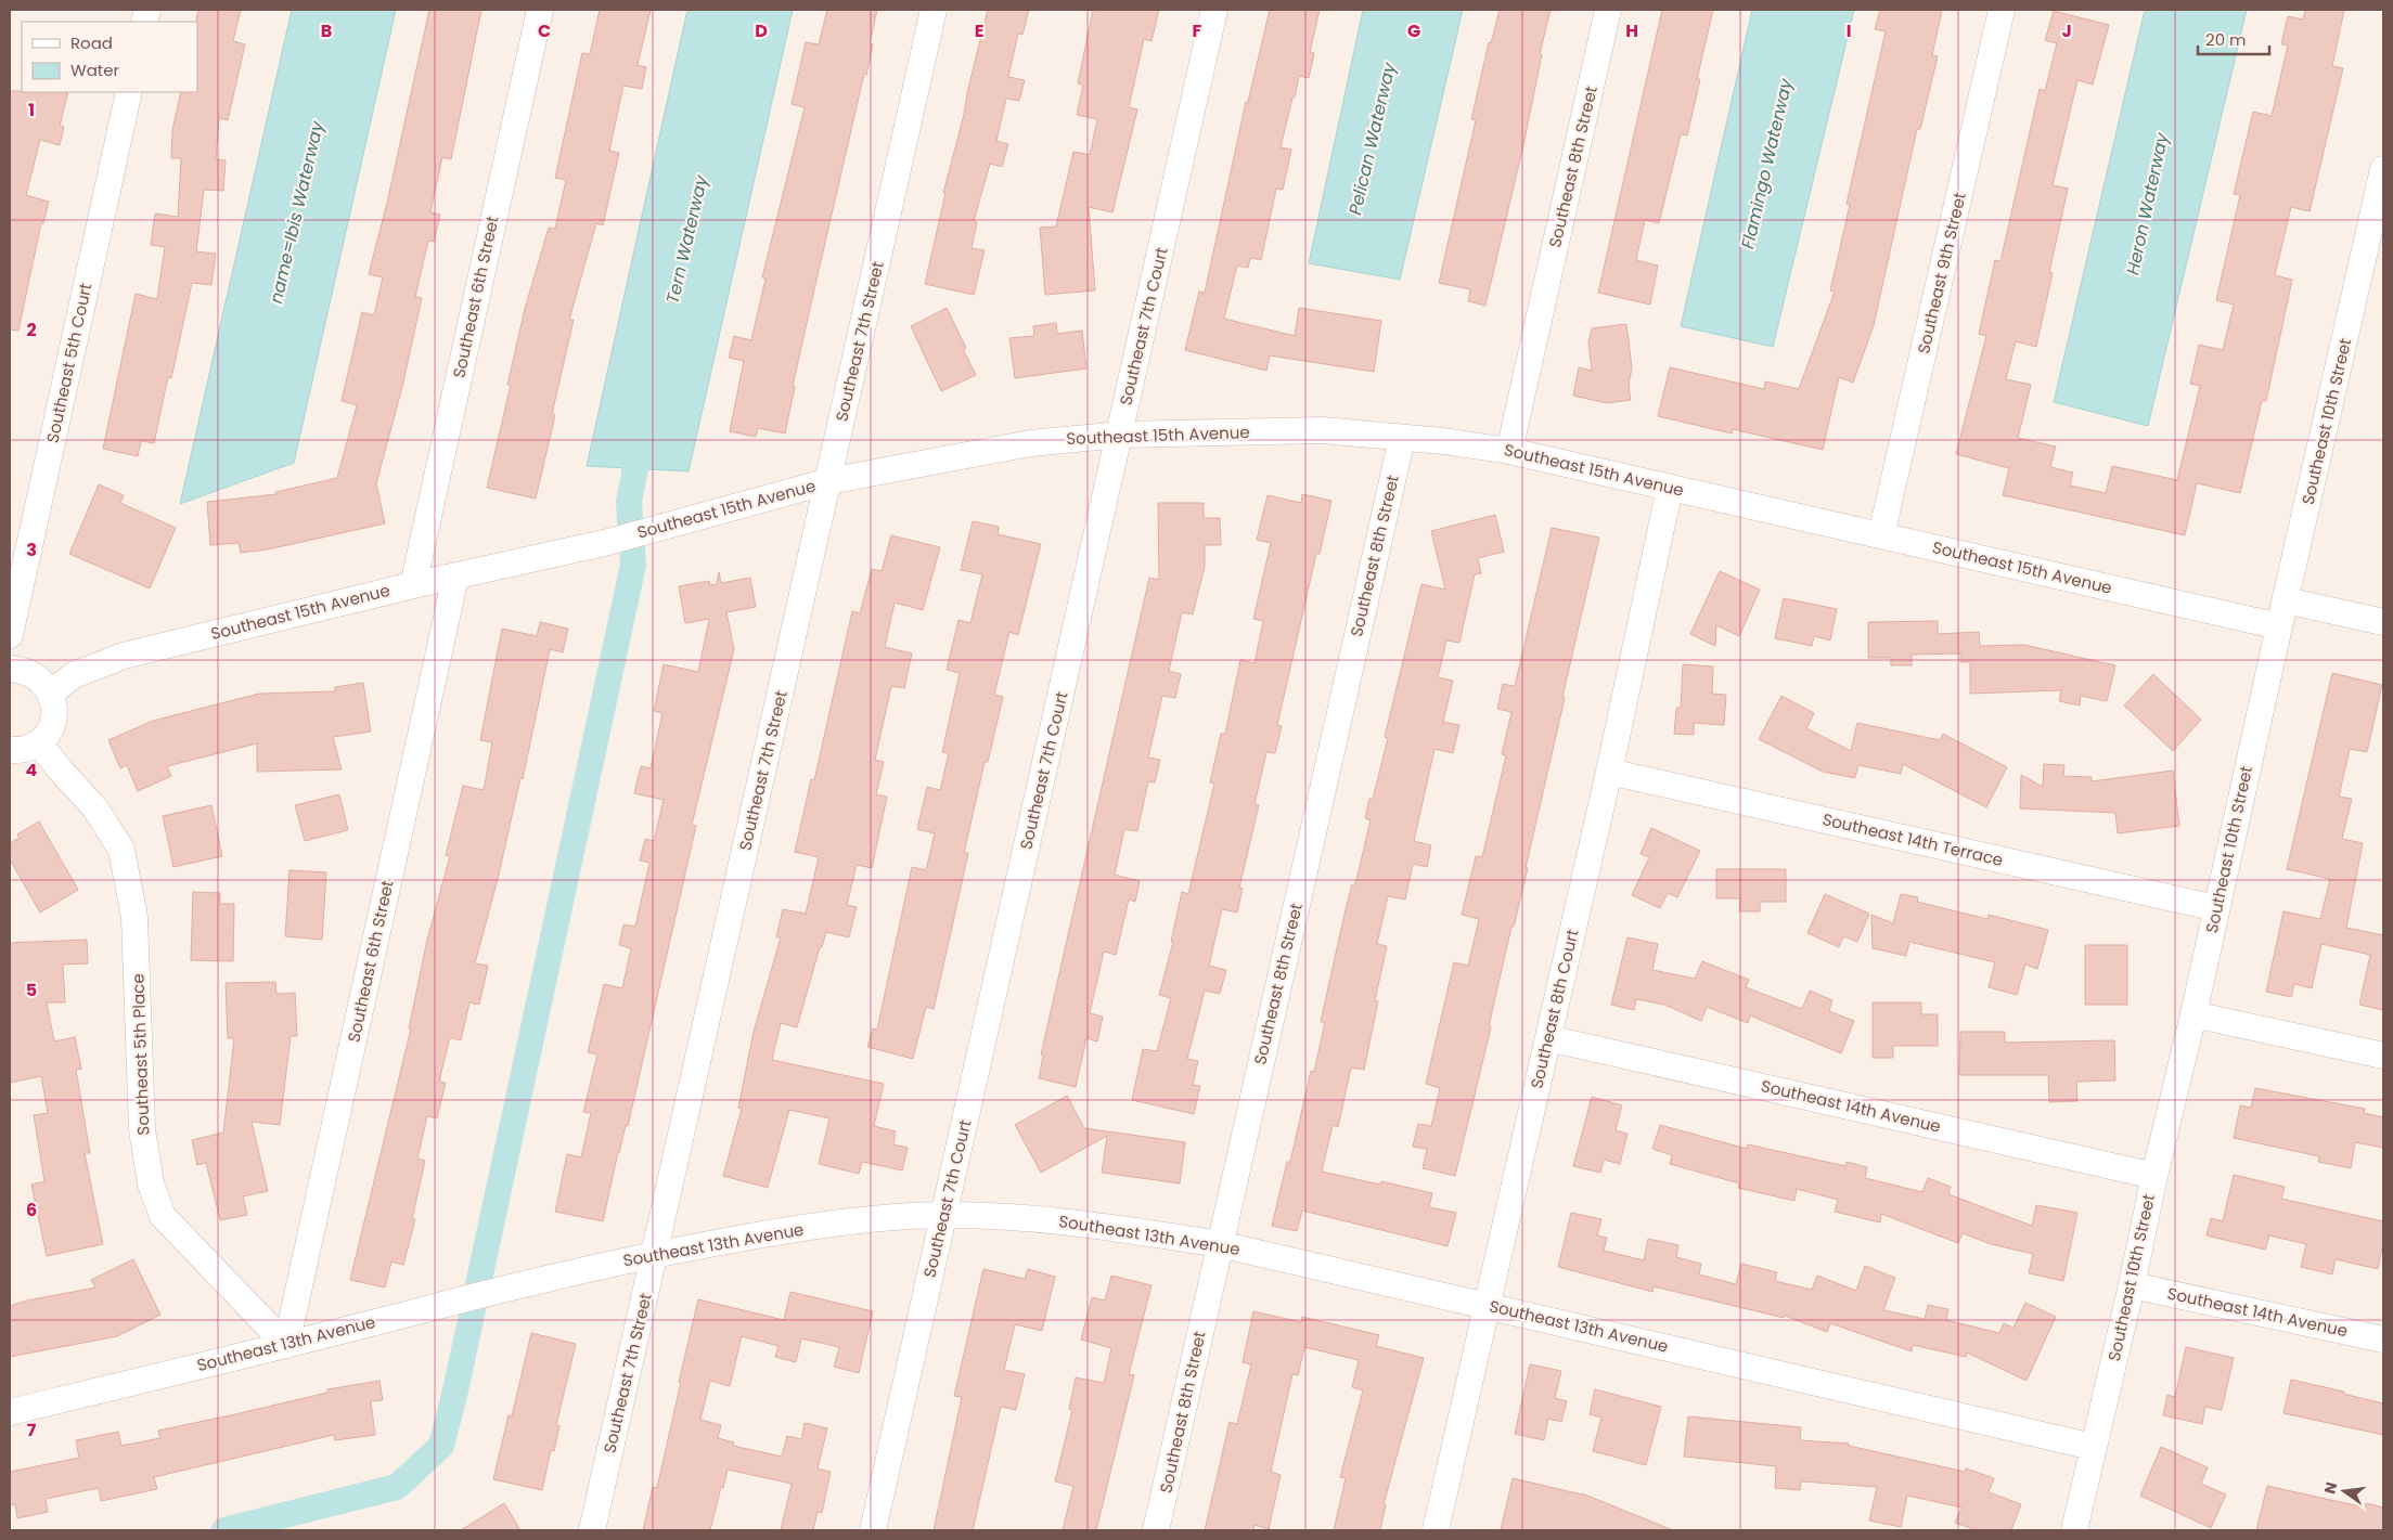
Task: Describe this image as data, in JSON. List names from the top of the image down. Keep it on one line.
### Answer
{"streets":{"street":["Southeast 8th Street","Southeast 9th Street","Southeast 6th Street","Southeast 7th Court","Southeast 7th Street","Southeast 5th Court","Southeast 10th Street","Southeast 15th Avenue","Southeast 14th Terrace","Southeast 8th Court","Southeast 5th Place","Southeast 14th Avenue","Southeast 13th Avenue"]},"crossings":[["Southeast 8th Street","Southeast 15th Avenue"],["Southeast 8th Street","Southeast 13th Avenue"],["Southeast 9th Street","Southeast 15th Avenue"],["Southeast 6th Street","Southeast 15th Avenue"],["Southeast 6th Street","Southeast 5th Place"],["Southeast 6th Street","Southeast 13th Avenue"],["Southeast 7th Court","Southeast 15th Avenue"],["Southeast 7th Court","Southeast 13th Avenue"],["Southeast 7th Street","Southeast 15th Avenue"],["Southeast 7th Street","Southeast 13th Avenue"],["Southeast 10th Street","Southeast 15th Avenue"],["Southeast 10th Street","Southeast 14th Terrace"],["Southeast 10th Street","Southeast 14th Avenue"],["Southeast 10th Street","Southeast 13th Avenue"],["Southeast 15th Avenue","Southeast 8th Court"],["Southeast 14th Terrace","Southeast 8th Court"],["Southeast 8th Court","Southeast 14th Avenue"],["Southeast 8th Court","Southeast 13th Avenue"],["Southeast 5th Place","Southeast 13th Avenue"]],"water":["Pelican Waterway","Flamingo Waterway","Heron Waterway","name=Ibis Waterway","Tern Waterway"],"legend":["Road","Water"],"scale_bar":"20 m","north":"left","grid":{"columns":["B","C","D","E","F","G","H","I","J"],"rows":["1","2","3","4","5","6","7"]}}
